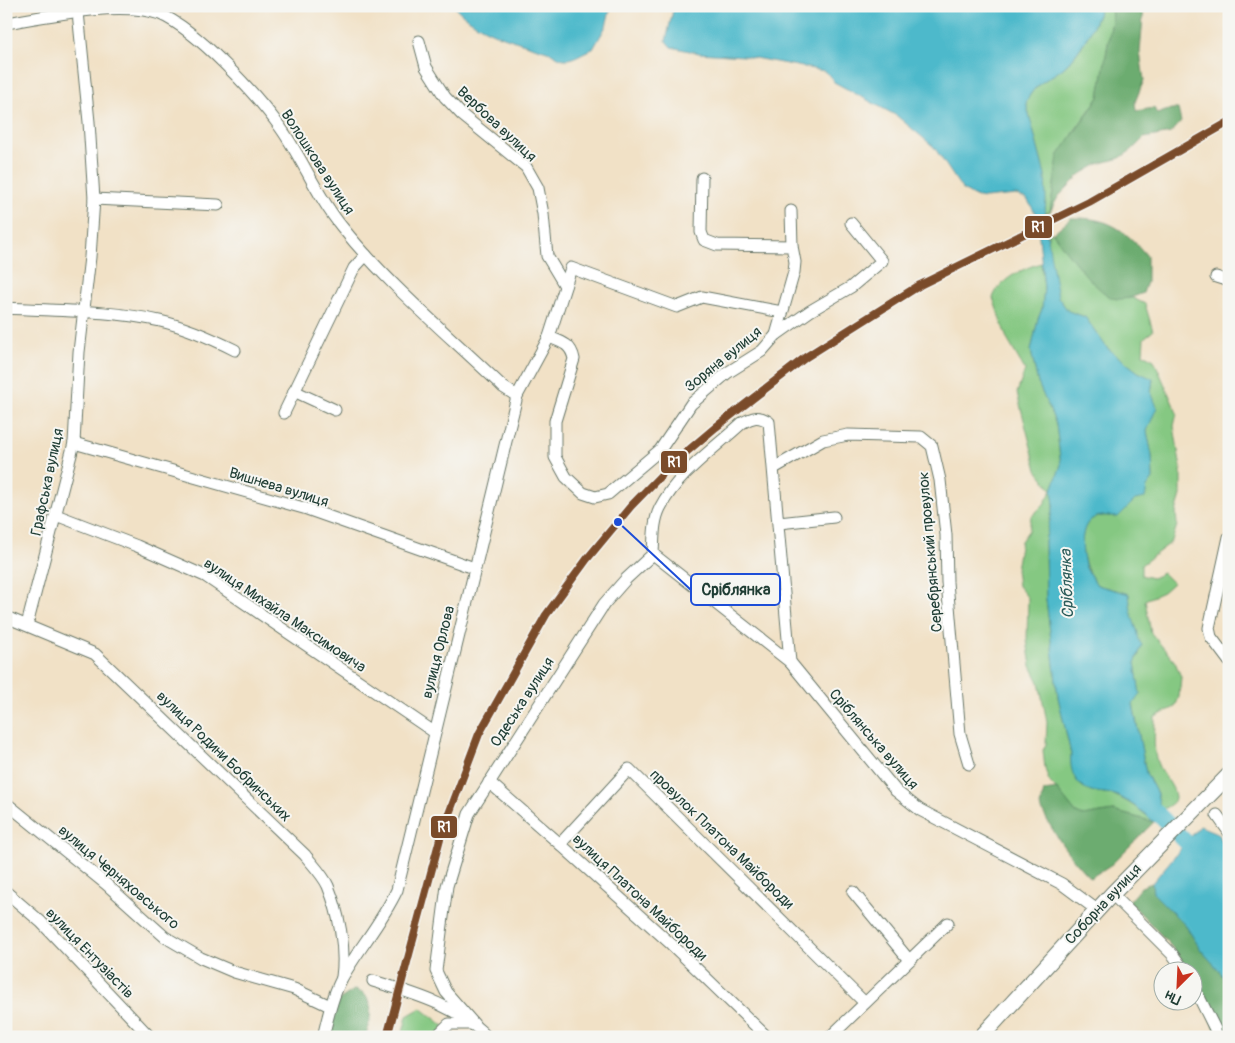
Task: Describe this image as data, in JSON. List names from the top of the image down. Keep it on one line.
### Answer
{"streets":{"main road":["Соборна вулиця"],"street":["Вербова вулиця","Волошкова вулиця","Зоряна вулиця","Графська вулиця","Вишнева вулиця","Серебрянський провулок","вулиця Михайла Максимовича","вулиця Орлова","Одеська вулиця","Сріблянська вулиця","вулиця Родини Бобринських","провулок Платона Майбороди","вулиця Черняховського","вулиця Платона Майбороди","вулиця Ентузіастів"]},"crossings":[["Вербова вулиця","вулиця Орлова"],["Волошкова вулиця","Графська вулиця"],["Волошкова вулиця","вулиця Орлова"],["Зоряна вулиця","вулиця Орлова"],["Графська вулиця","Вишнева вулиця"],["Графська вулиця","вулиця Михайла Максимовича"],["Графська вулиця","вулиця Родини Бобринських"],["Вишнева вулиця","вулиця Орлова"],["вулиця Михайла Максимовича","вулиця Орлова"],["вулиця Орлова","вулиця Родини Бобринських"],["вулиця Орлова","вулиця Черняховського"],["Одеська вулиця","Сріблянська вулиця"],["Одеська вулиця","вулиця Платона Майбороди"],["Сріблянська вулиця","Соборна вулиця"],["провулок Платона Майбороди","вулиця Платона Майбороди"]],"water":["Сріблянка"],"places":["Сріблянка"],"lines":["transit line R1"],"north":"bottom left"}
